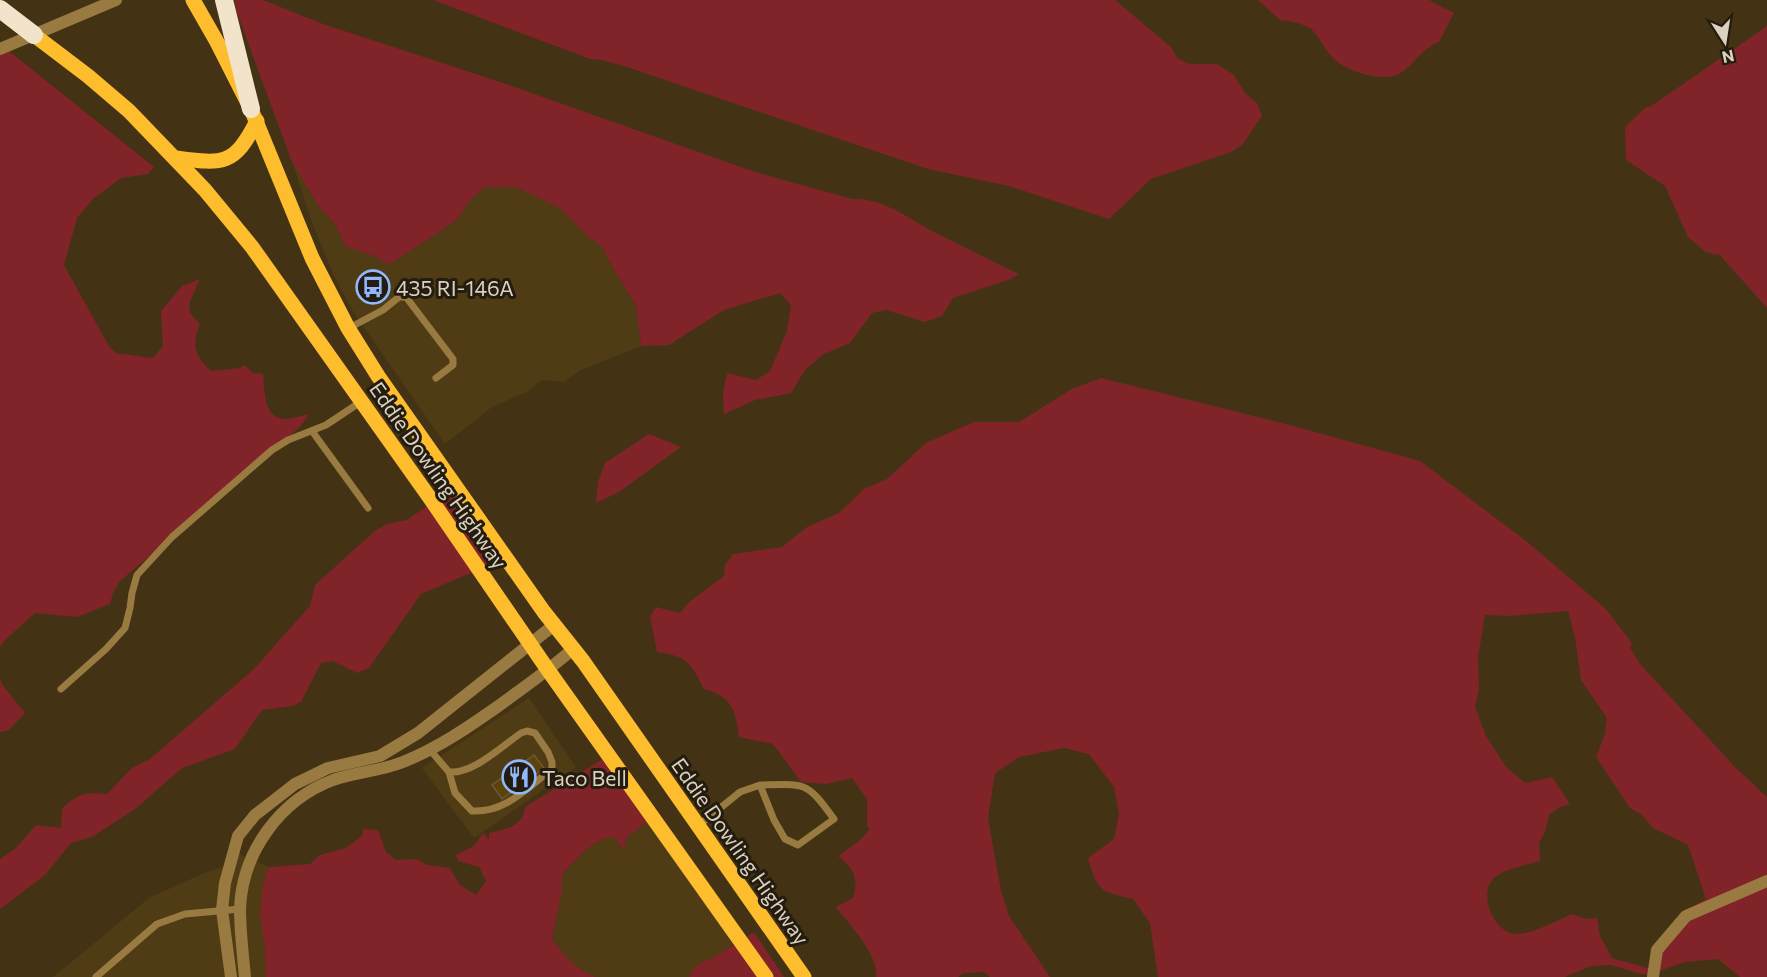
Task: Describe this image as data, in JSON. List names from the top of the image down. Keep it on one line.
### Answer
{"streets":{"main road":["Eddie Dowling Highway"]},"places":{"bus stop":["435 RI-146A"],"restaurant":["Taco Bell"]},"north":"bottom"}
